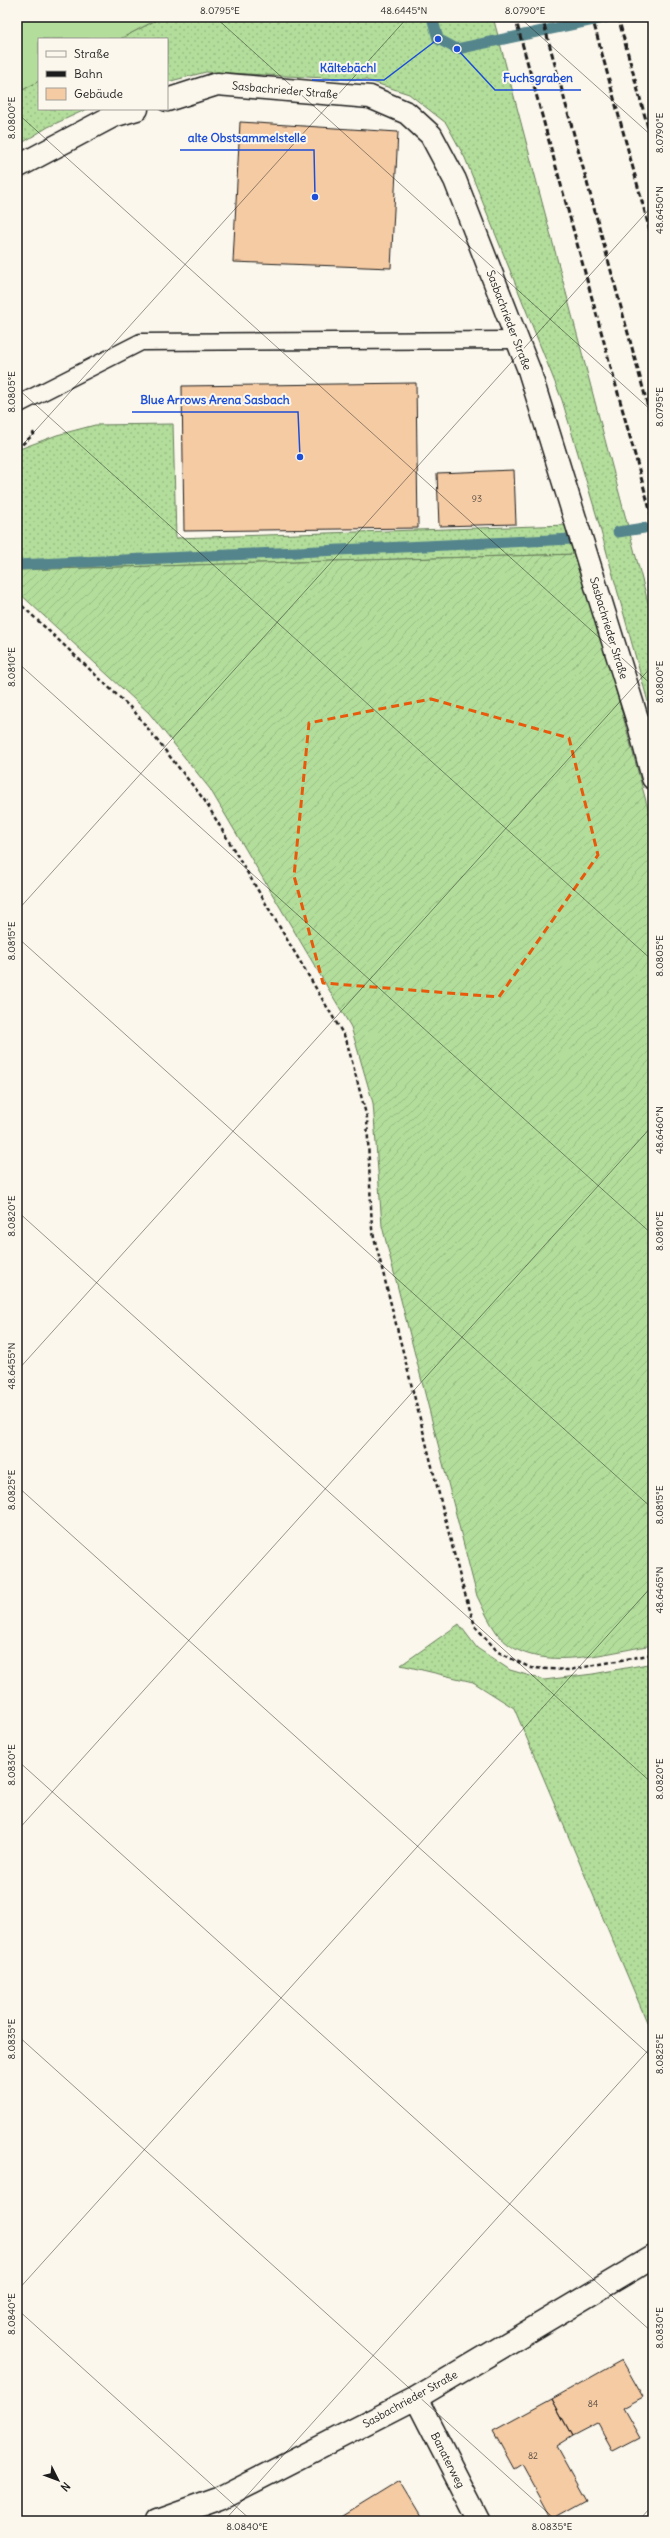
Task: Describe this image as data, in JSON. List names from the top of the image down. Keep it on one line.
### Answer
{"streets":{"street":["Sasbachrieder Straße","Banaterweg"]},"crossings":[["Sasbachrieder Straße","Banaterweg"]],"places":["Kältebächl","Fuchsgraben","alte Obstsammelstelle","Blue Arrows Arena Sasbach"],"house_numbers":["93","84","82"],"legend":["Straße","Bahn","Gebäude"],"north":"bottom right","coordinates":["8.0795°E","48.6445°N","8.0790°E","8.0800°E","48.6450°N","8.0805°E","8.0810°E","8.0815°E","48.6460°N","8.0820°E","48.6455°N","8.0825°E","48.6465°N","8.0830°E","8.0835°E","8.0840°E"]}
